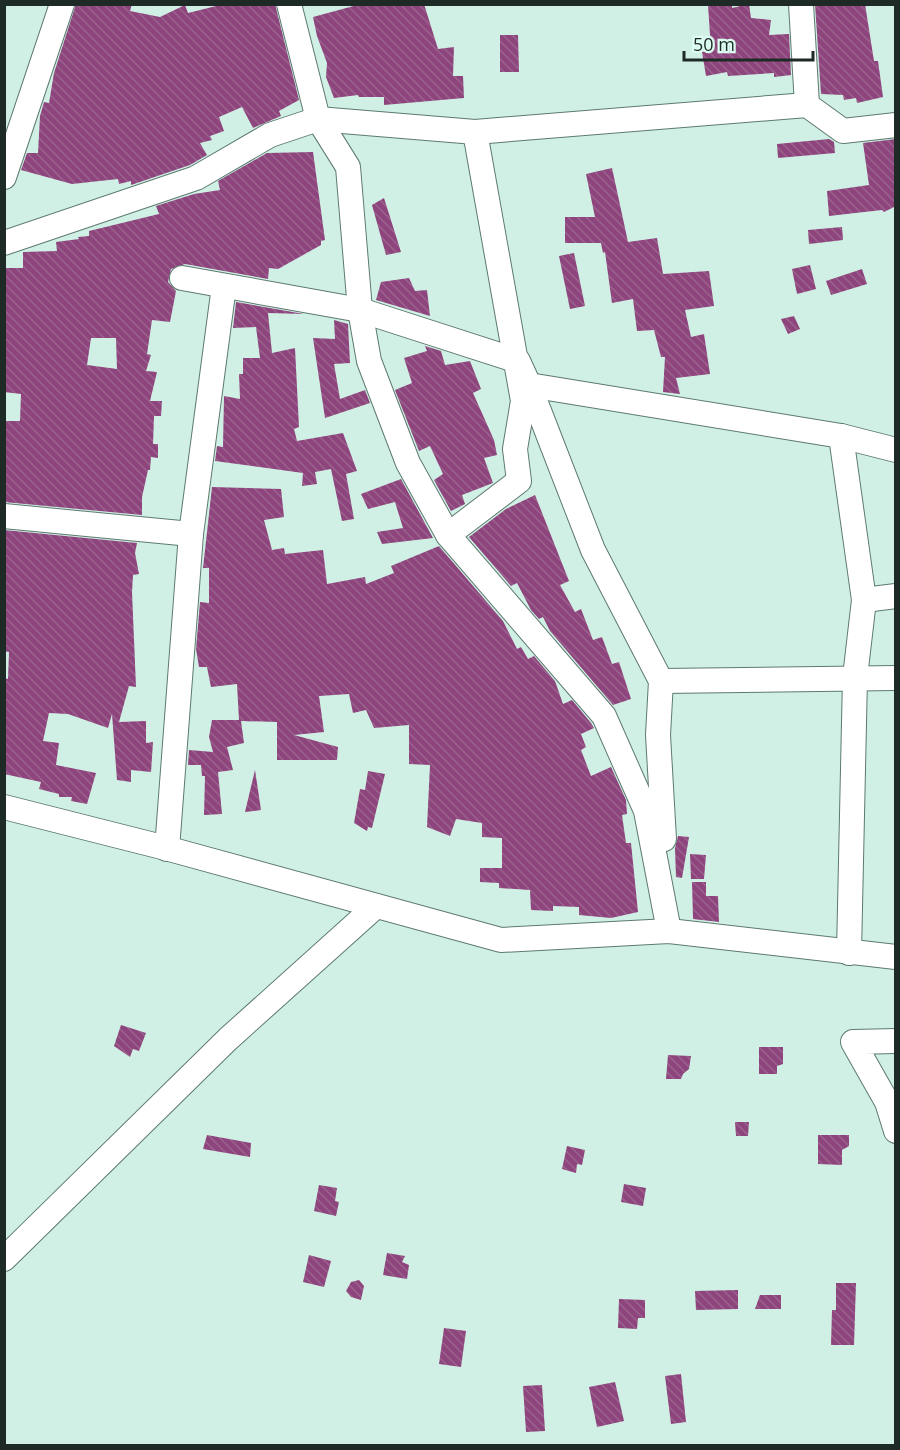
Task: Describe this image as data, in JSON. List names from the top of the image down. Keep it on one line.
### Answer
{"scale_bar":"50 m"}
